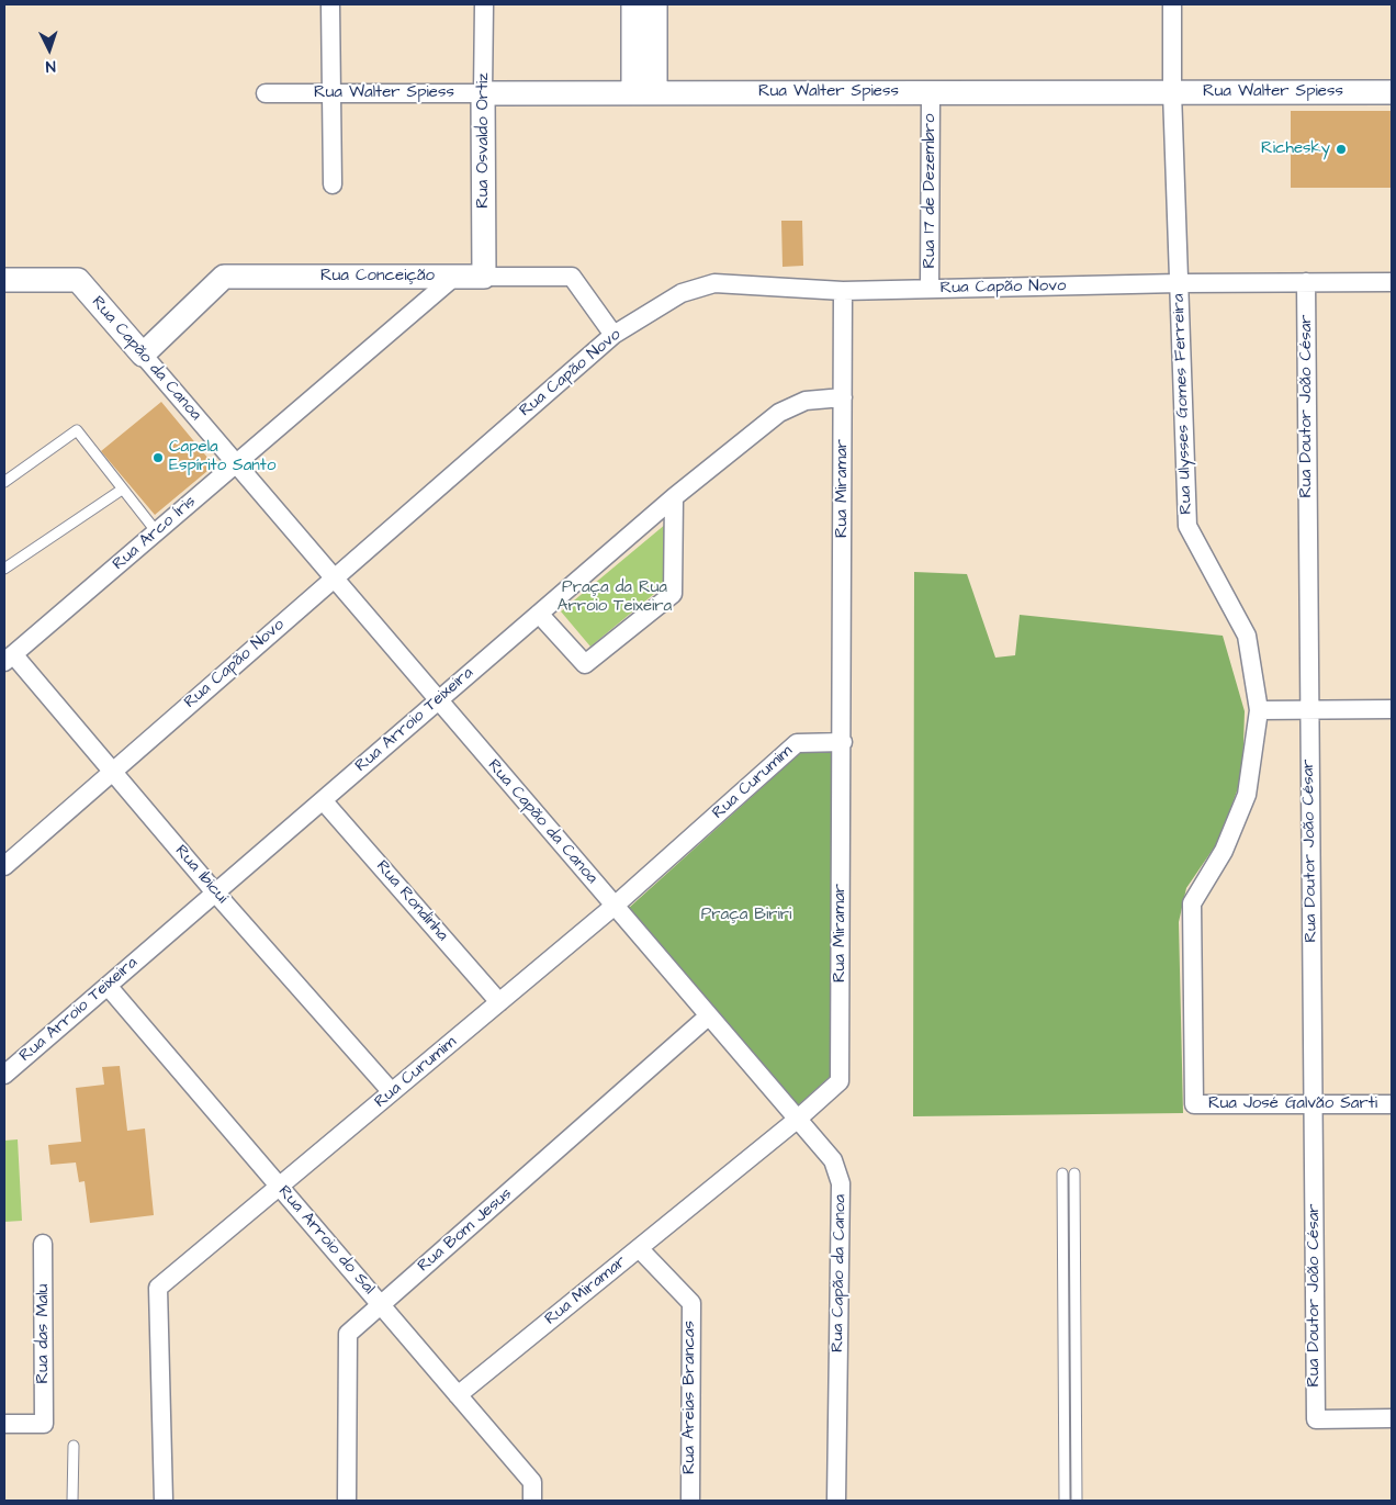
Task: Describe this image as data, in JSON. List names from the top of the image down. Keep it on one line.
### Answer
{"streets":{"street":["Rua Walter Spiess","Rua Osvaldo Ortiz","Rua 17 de Dezembro","Rua Conceição","Rua Capão Novo","Rua Capão da Canoa","Rua Ulysses Gomes Ferreira","Rua Doutor João César","Rua Miramar","Rua Arco Íris","Rua Arroio Teixeira","Rua Curumim","Rua Ibicuí","Rua Rondinha","Rua José Galvão Sarti","Rua Bom Jesus","Rua Arroio do Sal","Rua das Malu","Rua Areias Brancas"]},"crossings":[["Rua Walter Spiess","Rua Osvaldo Ortiz"],["Rua Walter Spiess","Rua 17 de Dezembro"],["Rua Walter Spiess","Rua Ulysses Gomes Ferreira"],["Rua Osvaldo Ortiz","Rua Conceição"],["Rua 17 de Dezembro","Rua Capão Novo"],["Rua Conceição","Rua Capão Novo"],["Rua Conceição","Rua Capão da Canoa"],["Rua Conceição","Rua Arco Íris"],["Rua Capão Novo","Rua Capão da Canoa"],["Rua Capão Novo","Rua Ulysses Gomes Ferreira"],["Rua Capão Novo","Rua Doutor João César"],["Rua Capão Novo","Rua Miramar"],["Rua Capão Novo","Rua Ibicuí"],["Rua Capão da Canoa","Rua Miramar"],["Rua Capão da Canoa","Rua Arco Íris"],["Rua Capão da Canoa","Rua Arroio Teixeira"],["Rua Capão da Canoa","Rua Curumim"],["Rua Capão da Canoa","Rua Bom Jesus"],["Rua Ulysses Gomes Ferreira","Rua José Galvão Sarti"],["Rua Doutor João César","Rua José Galvão Sarti"],["Rua Miramar","Rua Arroio Teixeira"],["Rua Miramar","Rua Curumim"],["Rua Miramar","Rua Arroio do Sal"],["Rua Miramar","Rua Areias Brancas"],["Rua Arco Íris","Rua Ibicuí"],["Rua Arroio Teixeira","Rua Ibicuí"],["Rua Arroio Teixeira","Rua Rondinha"],["Rua Arroio Teixeira","Rua Arroio do Sal"],["Rua Curumim","Rua Ibicuí"],["Rua Curumim","Rua Rondinha"],["Rua Curumim","Rua Arroio do Sal"],["Rua Bom Jesus","Rua Arroio do Sal"]],"parks":["Praça da Rua Arroio Teixeira","Praça Biriri"],"places":["Richesky","Capela Espírito Santo"],"north":"bottom"}
